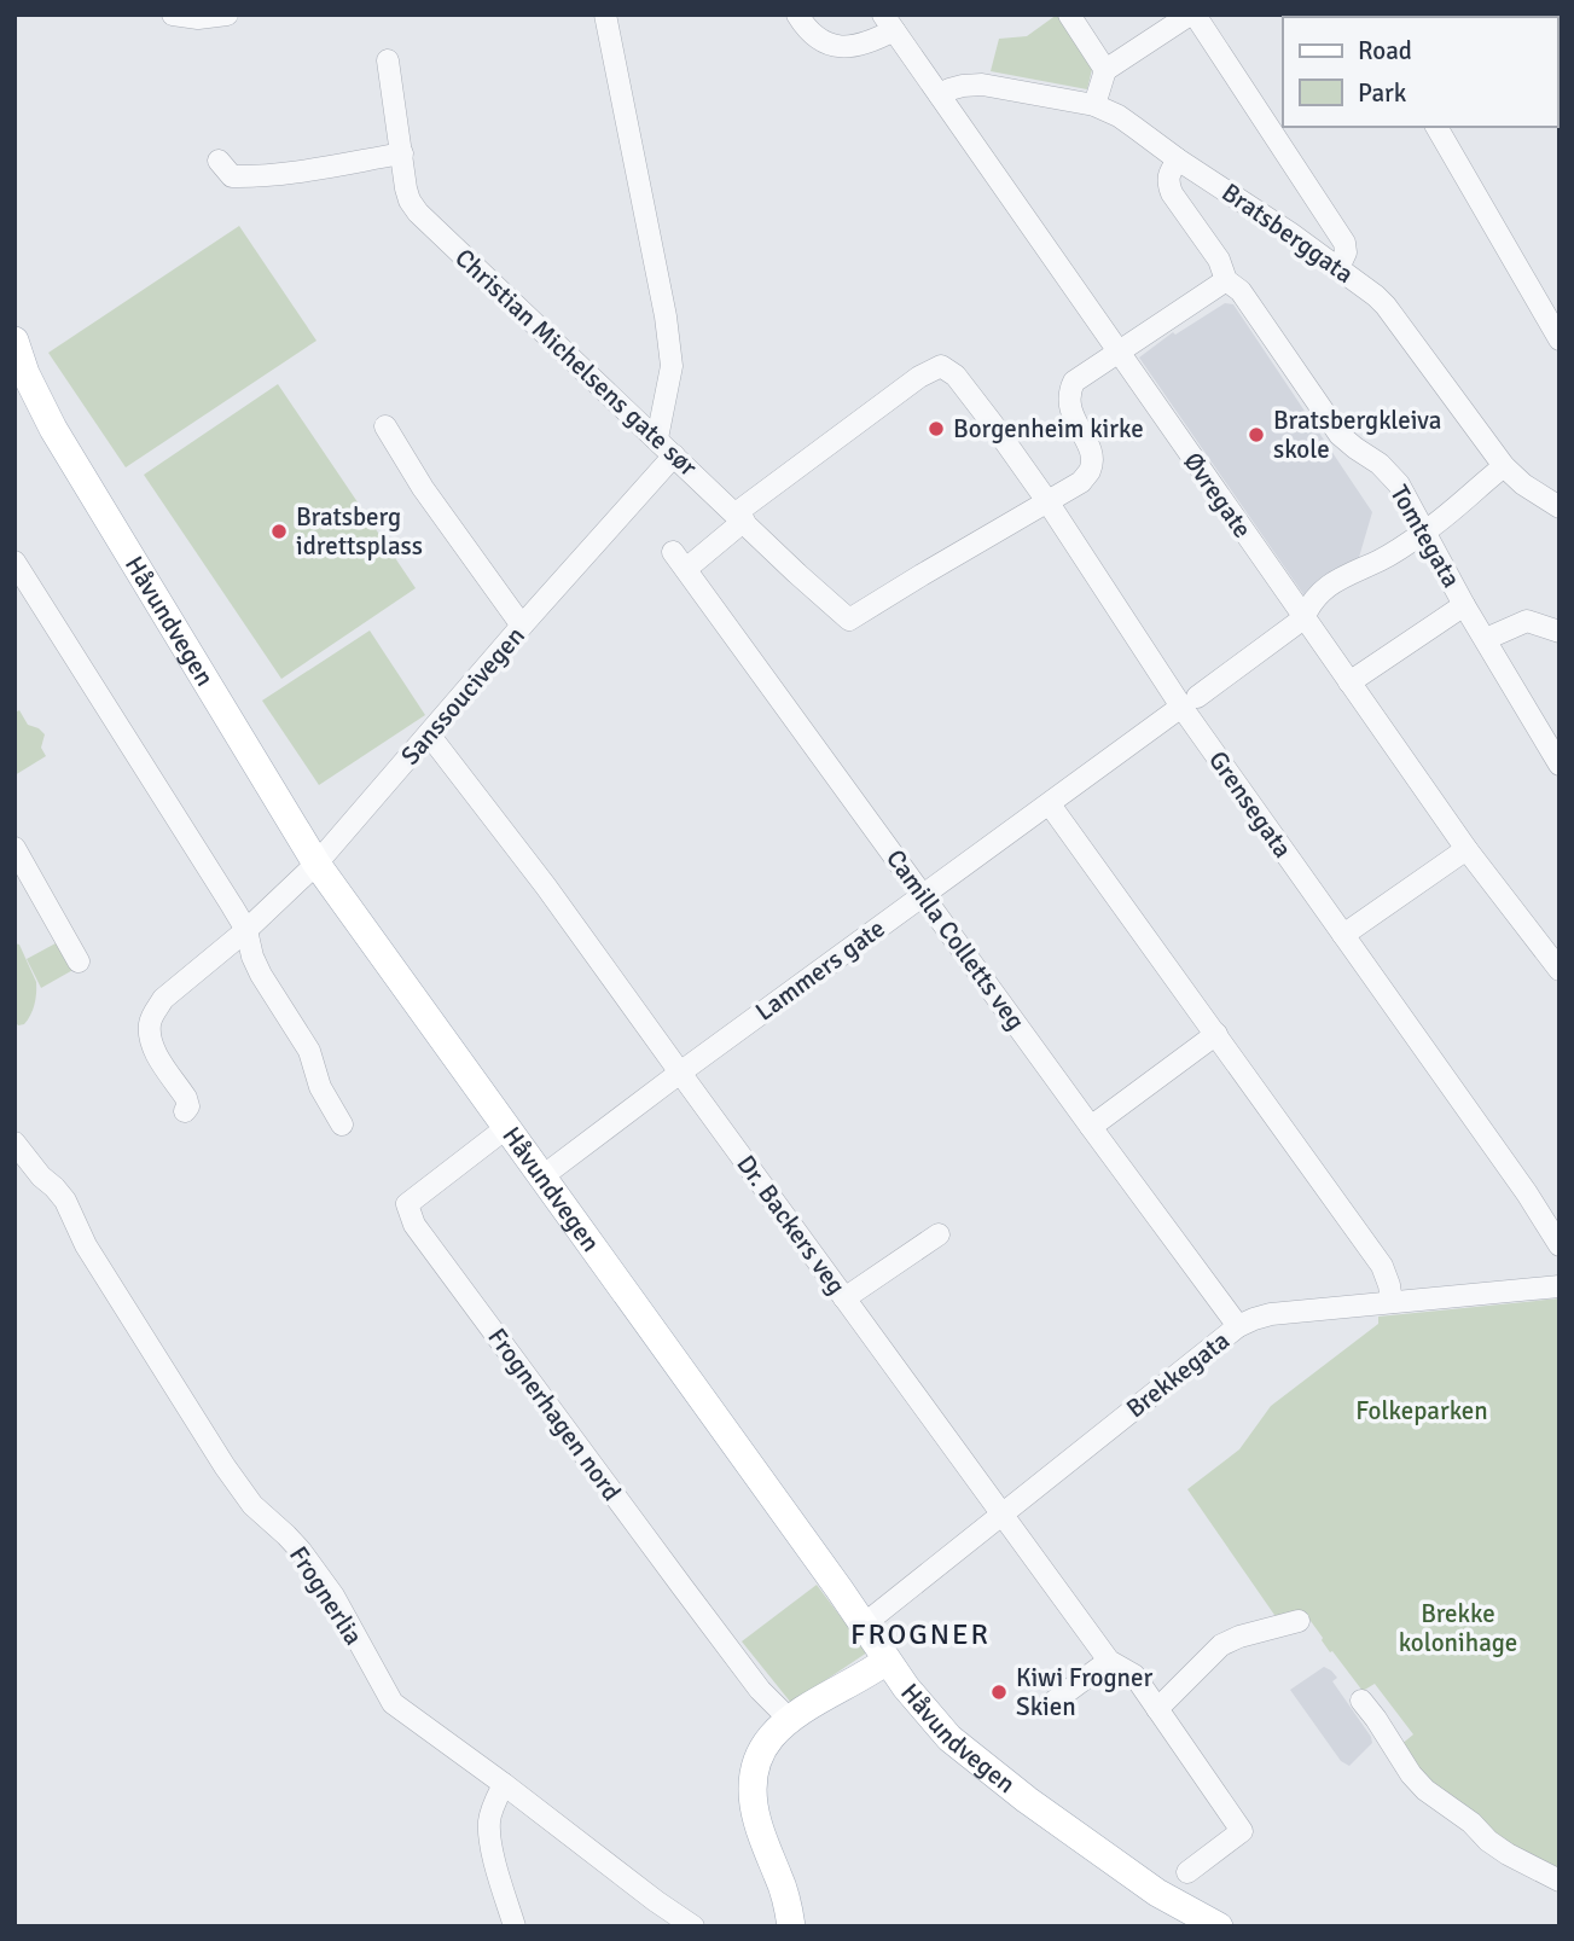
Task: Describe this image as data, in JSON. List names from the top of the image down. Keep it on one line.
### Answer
{"streets":{"main road":["Håvundvegen"],"street":["Bratsberggata","Christian Michelsens gate sør","Øvregate","Tomtegata","Sanssoucivegen","Grensegata","Camilla Colletts veg","Lammers gate","Dr. Backers veg","Brekkegata","Frognerhagen nord","Frognerlia"]},"crossings":[["Bratsberggata","Øvregate"],["Bratsberggata","Tomtegata"],["Bratsberggata","Lammers gate"],["Christian Michelsens gate sør","Sanssoucivegen"],["Christian Michelsens gate sør","Grensegata"],["Christian Michelsens gate sør","Camilla Colletts veg"],["Øvregate","Lammers gate"],["Tomtegata","Lammers gate"],["Håvundvegen","Sanssoucivegen"],["Håvundvegen","Lammers gate"],["Håvundvegen","Brekkegata"],["Håvundvegen","Frognerhagen nord"],["Sanssoucivegen","Dr. Backers veg"],["Grensegata","Camilla Colletts veg"],["Grensegata","Lammers gate"],["Camilla Colletts veg","Lammers gate"],["Camilla Colletts veg","Brekkegata"],["Lammers gate","Dr. Backers veg"],["Dr. Backers veg","Brekkegata"]],"districts":["FROGNER"],"parks":["Folkeparken","Brekke kolonihage"],"places":["Borgenheim kirke","Bratsbergkleiva skole","Bratsberg idrettsplass","Kiwi Frogner Skien"],"legend":["Road","Park"]}
